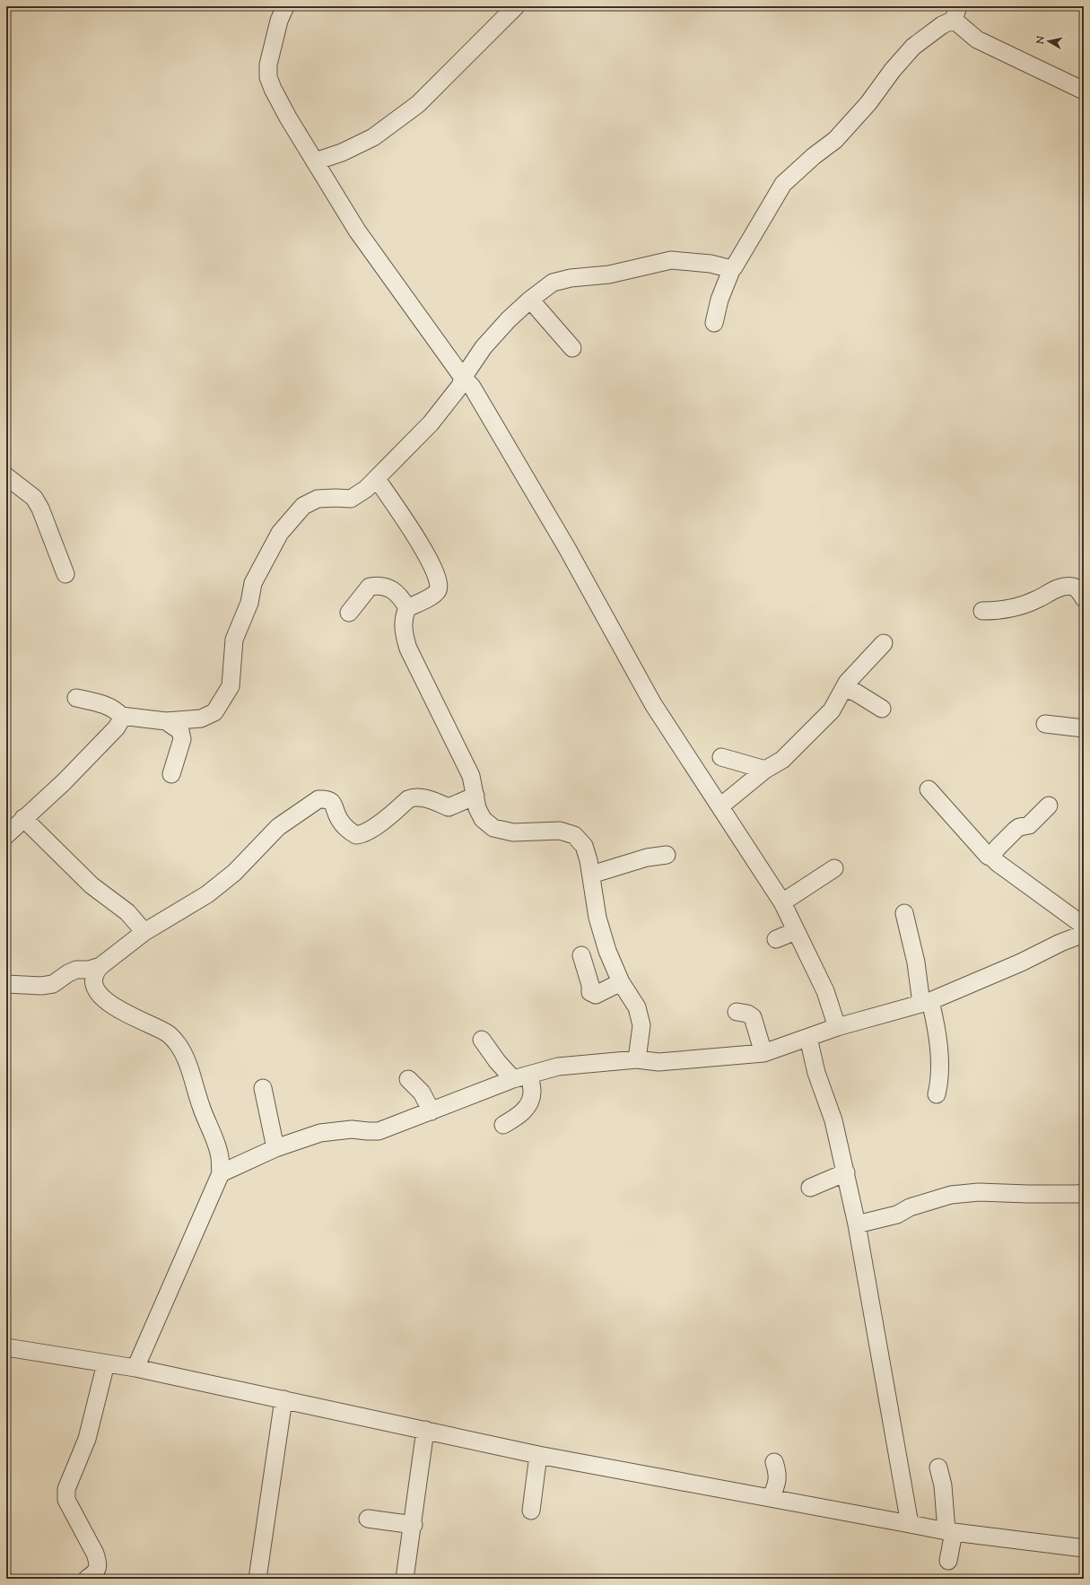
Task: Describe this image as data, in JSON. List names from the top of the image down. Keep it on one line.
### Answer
{"north":"left"}
